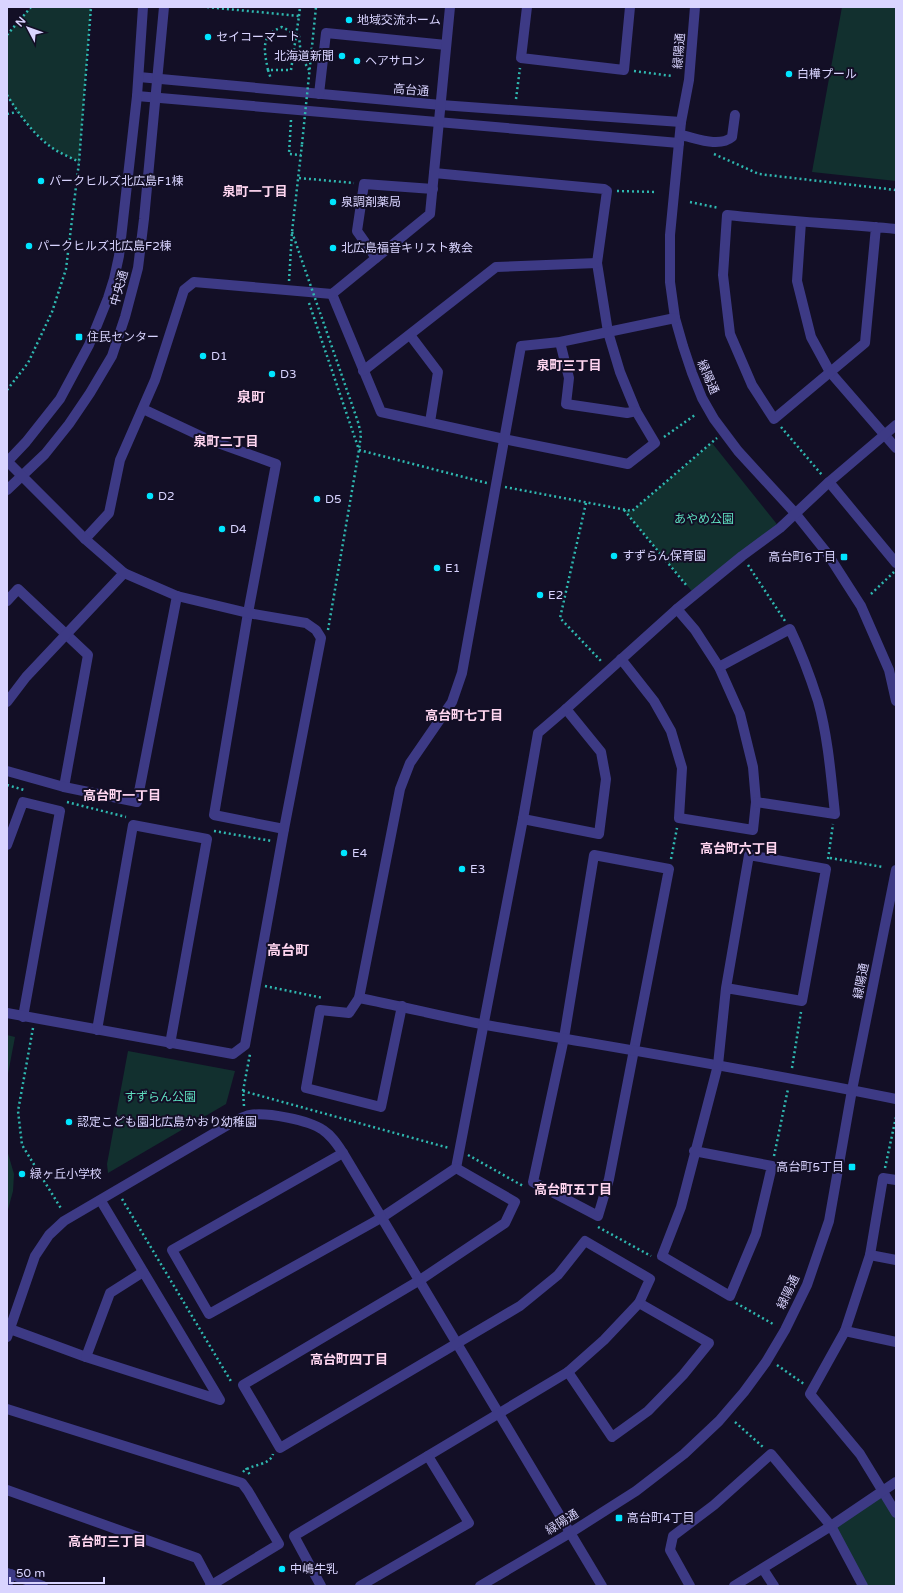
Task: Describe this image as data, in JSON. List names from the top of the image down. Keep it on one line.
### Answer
{"streets":{"street":["緑陽通","高台通","中央通"]},"crossings":[["緑陽通","高台通"],["高台通","中央通"]],"districts":["泉町一丁目","泉町三丁目","泉町","泉町二丁目","高台町七丁目","高台町一丁目","高台町六丁目","高台町","高台町五丁目","高台町四丁目","高台町三丁目"],"parks":["あやめ公園","すずらん公園"],"places":{"other":["地域交流ホーム","セイコーマート","北海道新聞","ヘアサロン","白樺プール","パークヒルズ北広島F1棟","泉調剤薬局","パークヒルズ北広島F2棟","北広島福音キリスト教会","D1","D3","D2","D5","D4","すずらん保育園","E1","E2","E4","E3","認定こども園北広島かおり幼稚園","緑ヶ丘小学校","中嶋牛乳"],"transit":["住民センター","高台町6丁目","高台町5丁目","高台町4丁目"]},"scale_bar":"50 m","north":"top left"}
